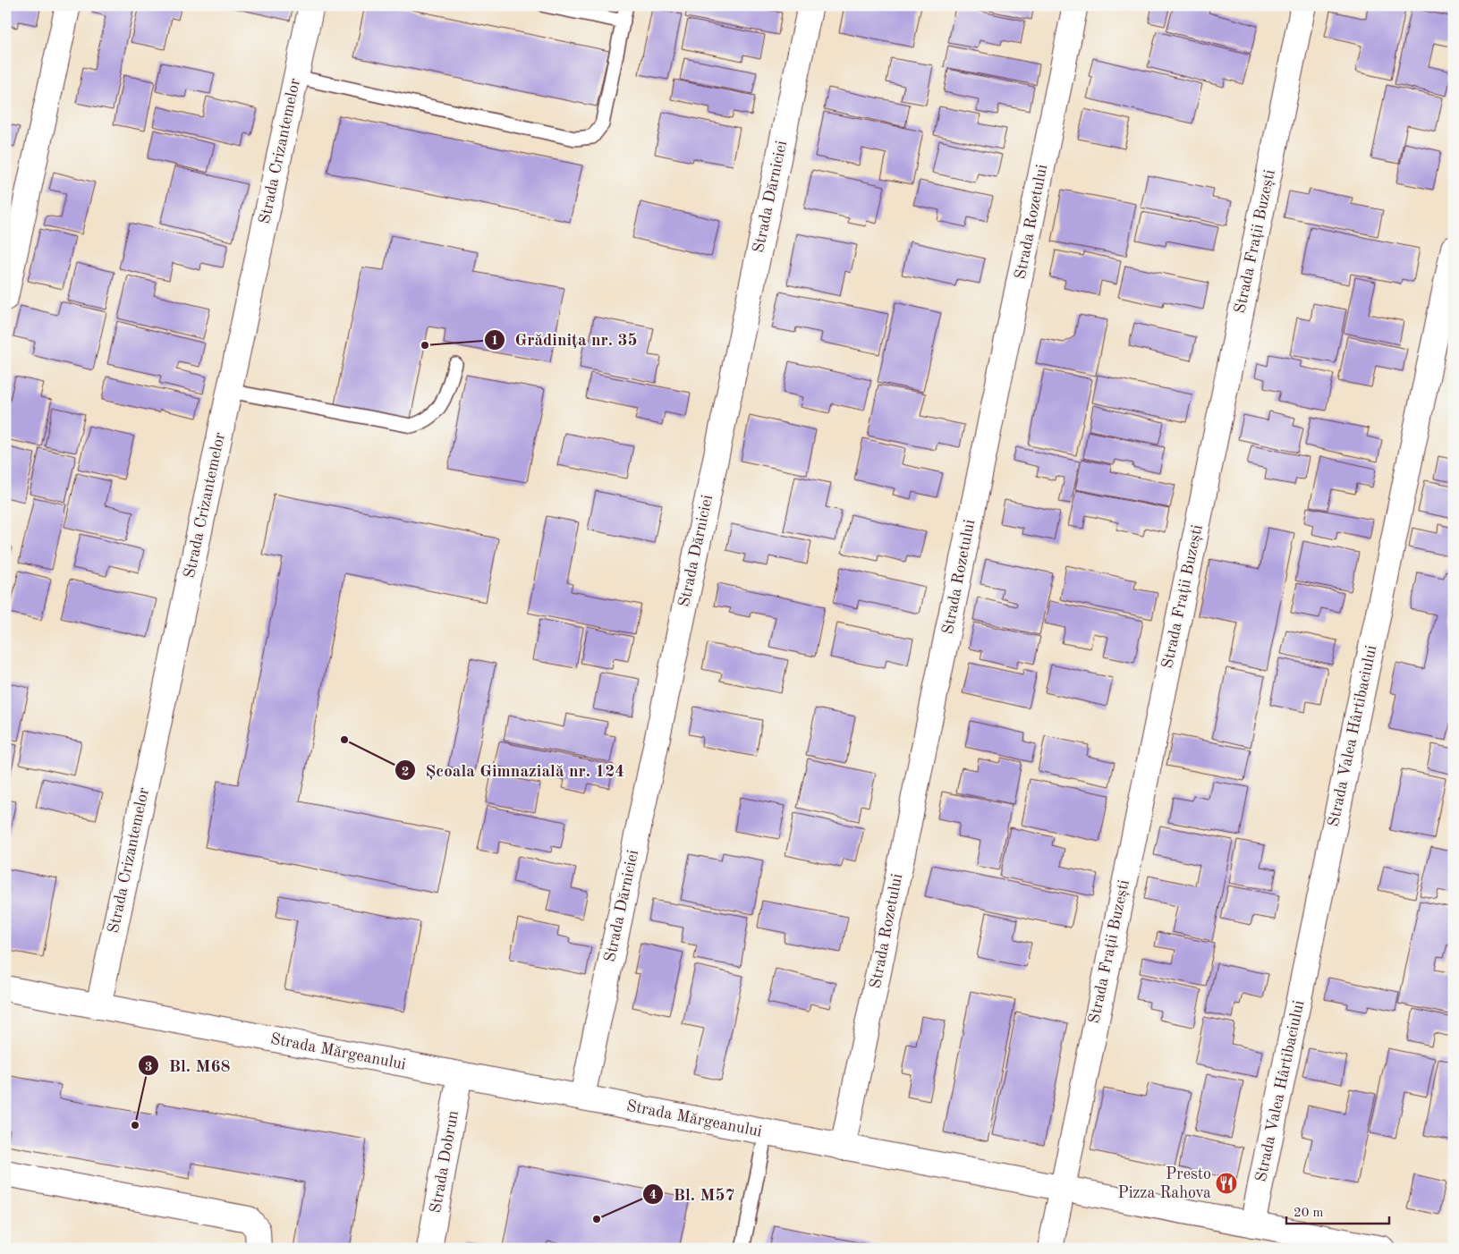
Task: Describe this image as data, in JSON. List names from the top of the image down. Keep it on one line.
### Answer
{"streets":{"street":["Strada Crizantemelor","Strada Dărniciei","Strada Rozetului","Strada Frații Buzești","Strada Valea Hârtibaciului","Strada Mărgeanului","Strada Dobrun"]},"crossings":[["Strada Crizantemelor","Strada Mărgeanului"],["Strada Dărniciei","Strada Mărgeanului"],["Strada Rozetului","Strada Mărgeanului"],["Strada Frații Buzești","Strada Mărgeanului"],["Strada Valea Hârtibaciului","Strada Mărgeanului"],["Strada Mărgeanului","Strada Dobrun"]],"places":{"other":["Grădinița nr. 35","Școala Gimnazială nr. 124","Bl. M68","Bl. M57"],"restaurant":["Presto Pizza Rahova"]},"scale_bar":"20 m"}
